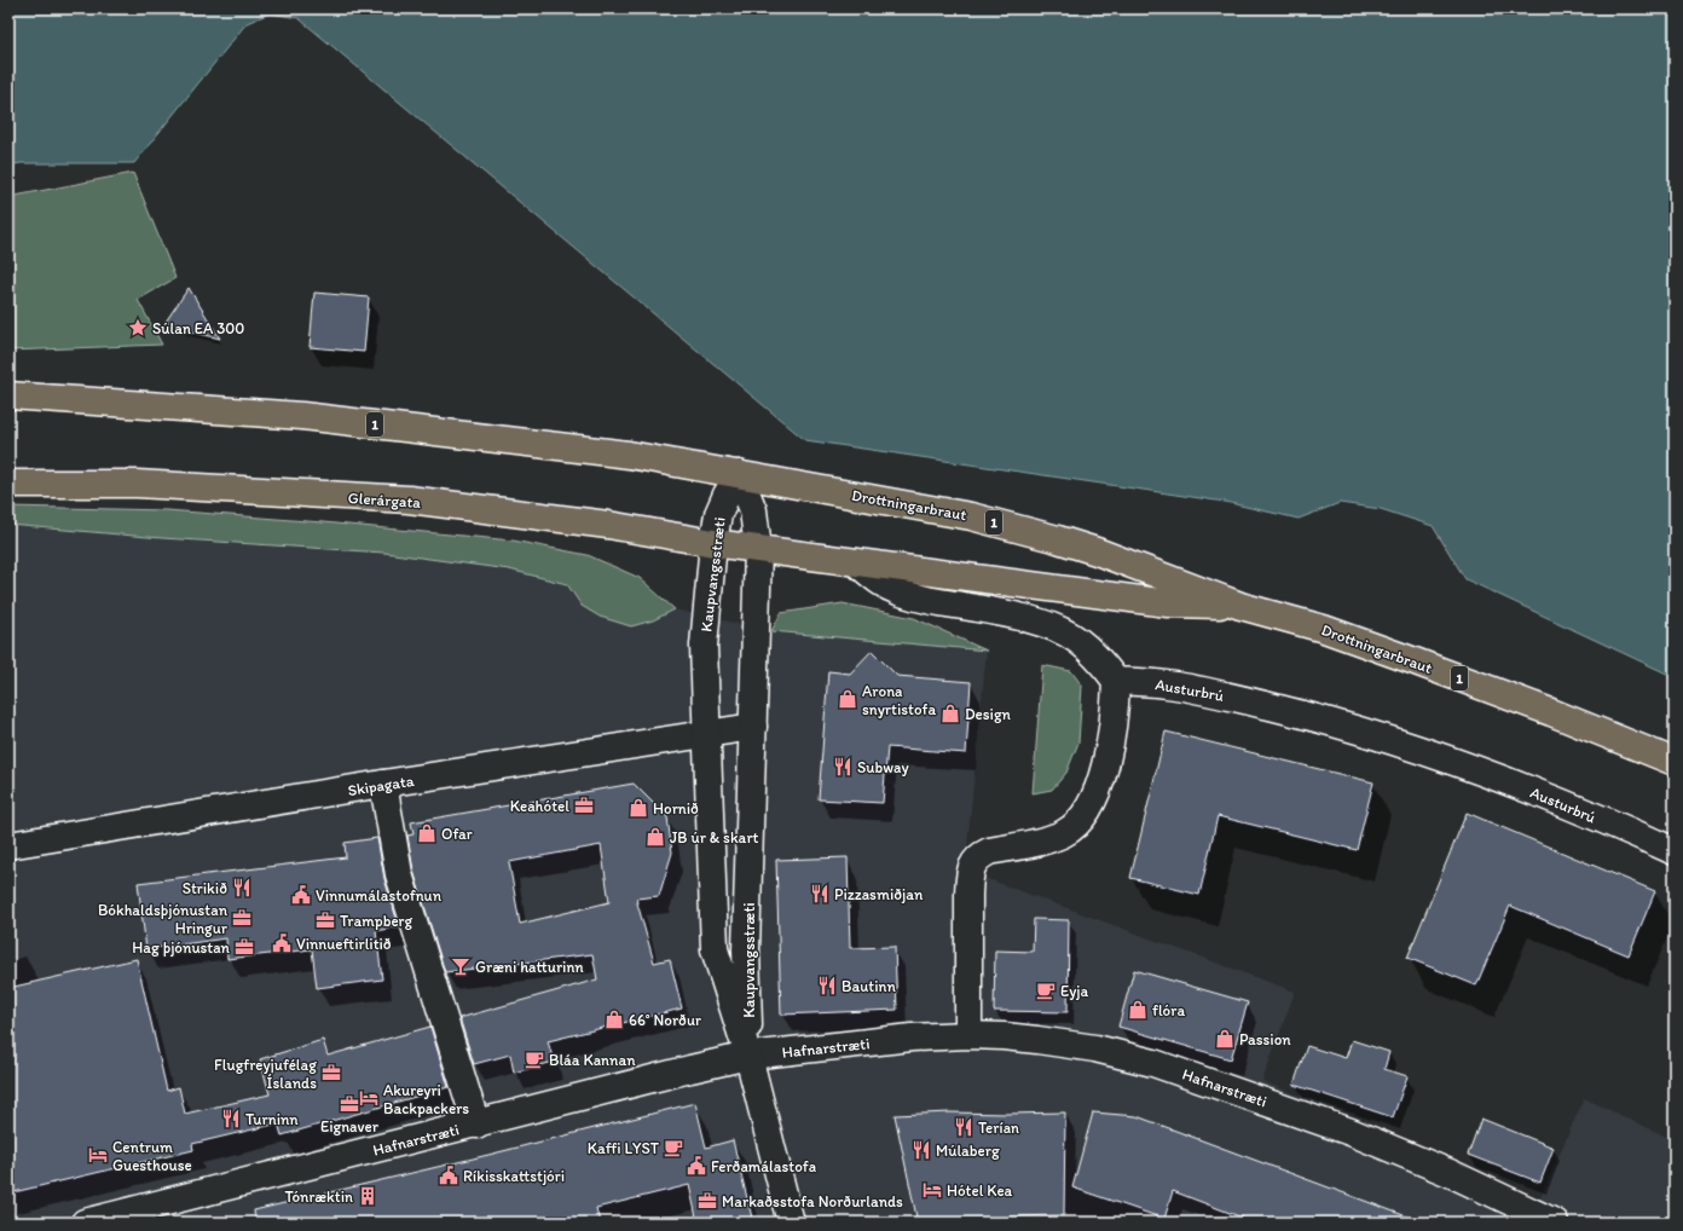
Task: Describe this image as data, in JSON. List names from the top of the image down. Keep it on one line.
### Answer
{"streets":{"highway":["1","Glerárgata","Drottningarbraut"],"street":["Kaupvangsstræti","Austurbrú","Skipagata","Hafnarstræti"]},"crossings":[["1","Drottningarbraut"],["1","Kaupvangsstræti"],["Glerárgata","Drottningarbraut"],["Glerárgata","Kaupvangsstræti"],["Drottningarbraut","Kaupvangsstræti"],["Kaupvangsstræti","Skipagata"],["Kaupvangsstræti","Hafnarstræti"]],"places":{"place":["Súlan EA 300"],"shop":["Arona snyrtistofa","Design","Hornið","Ofar","JB úr & skart","flóra","66° Norður","Passion"],"restaurant":["Subway","Strikið","Pizzasmiðjan","Bautinn","Turninn","Terían","Múlaberg"],"office":["Keahótel","Bókhaldsþjónustan Hringur","Trampberg","Hag þjónustan","Flugfreyjufélag Íslands","Eignaver","Markaðsstofa Norðurlands"],"public building":["Vinnumálastofnun","Vinnueftirlitið","Ferðamálastofa","Ríkisskattstjóri"],"bar":["Græni hatturinn"],"cafe":["Eyja","Bláa Kannan","Kaffi LYST"],"hotel":["Akureyri Backpackers","Centrum Guesthouse","Hótel Kea"],"building":["Tónræktin"]}}
